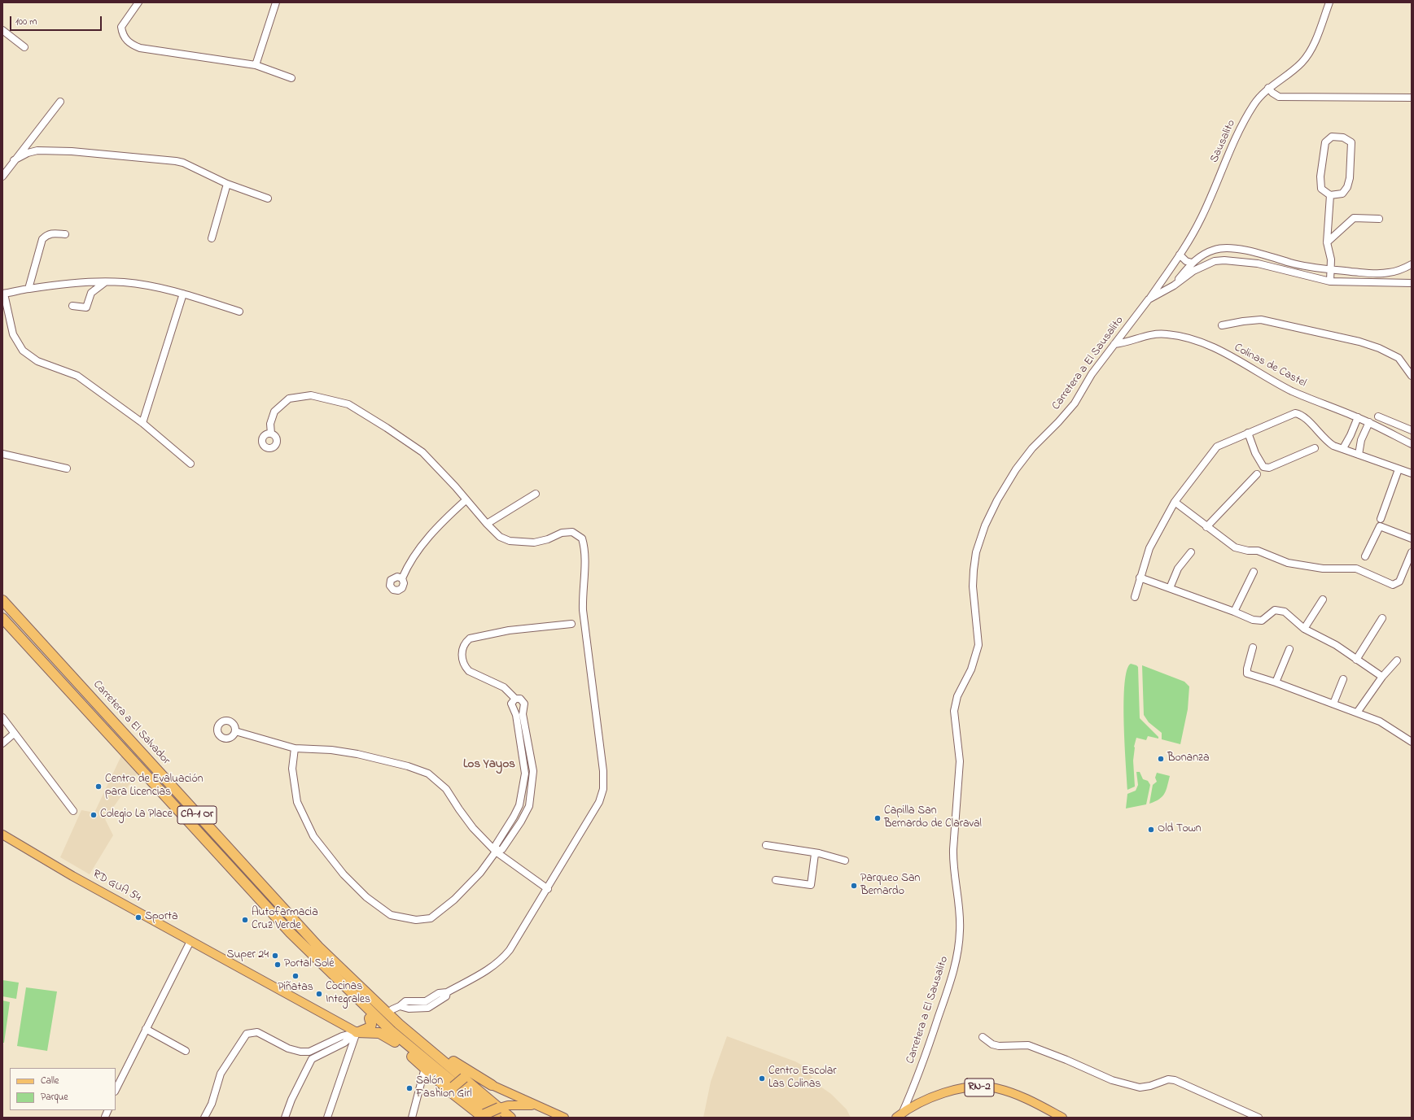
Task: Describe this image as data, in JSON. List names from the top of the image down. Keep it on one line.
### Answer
{"streets":{"highway":["Carretera a El Salvador","CA-1 Or"],"main road":["RD GUA 54","RN-2"],"street":["Sausalito","Carretera a El Sausalito","Colinas de Castel"]},"crossings":[["Sausalito","Carretera a El Sausalito"],["Carretera a El Sausalito","Colinas de Castel"],["Carretera a El Sausalito","RN-2"]],"districts":["Los Yayos"],"places":["Bonanza","Centro de Evaluación para Licencias","Colegio La Place","Capilla San Bernardo de Claraval","Old Town","Parqueo San Bernardo","Sporta","Autofarmacia Cruz Verde","Super 24","Portal Solé","Piñatas","Cocinas Integrales","Centro Escolar Las Colinas","Salón Fashion Girl"],"legend":["Calle","Parque"],"scale_bar":"100 m"}
